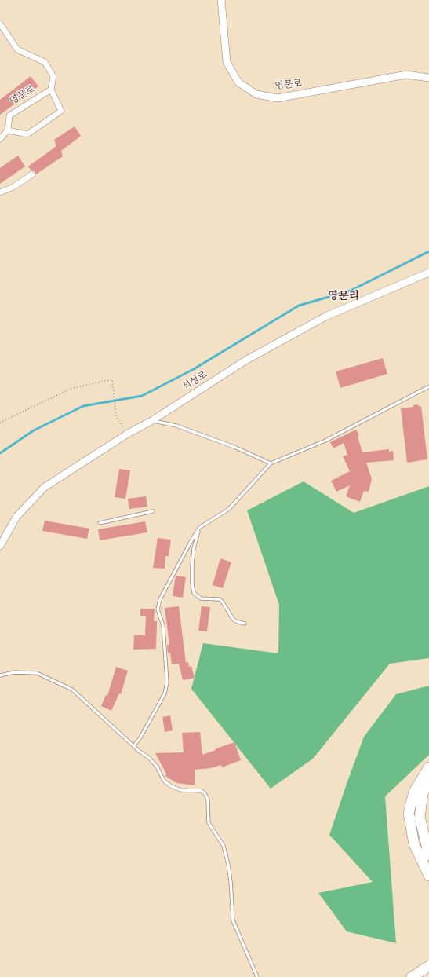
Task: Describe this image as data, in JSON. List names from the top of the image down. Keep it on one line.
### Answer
{"streets":{"street":["영문로","석성로"]},"districts":["영문리"]}
